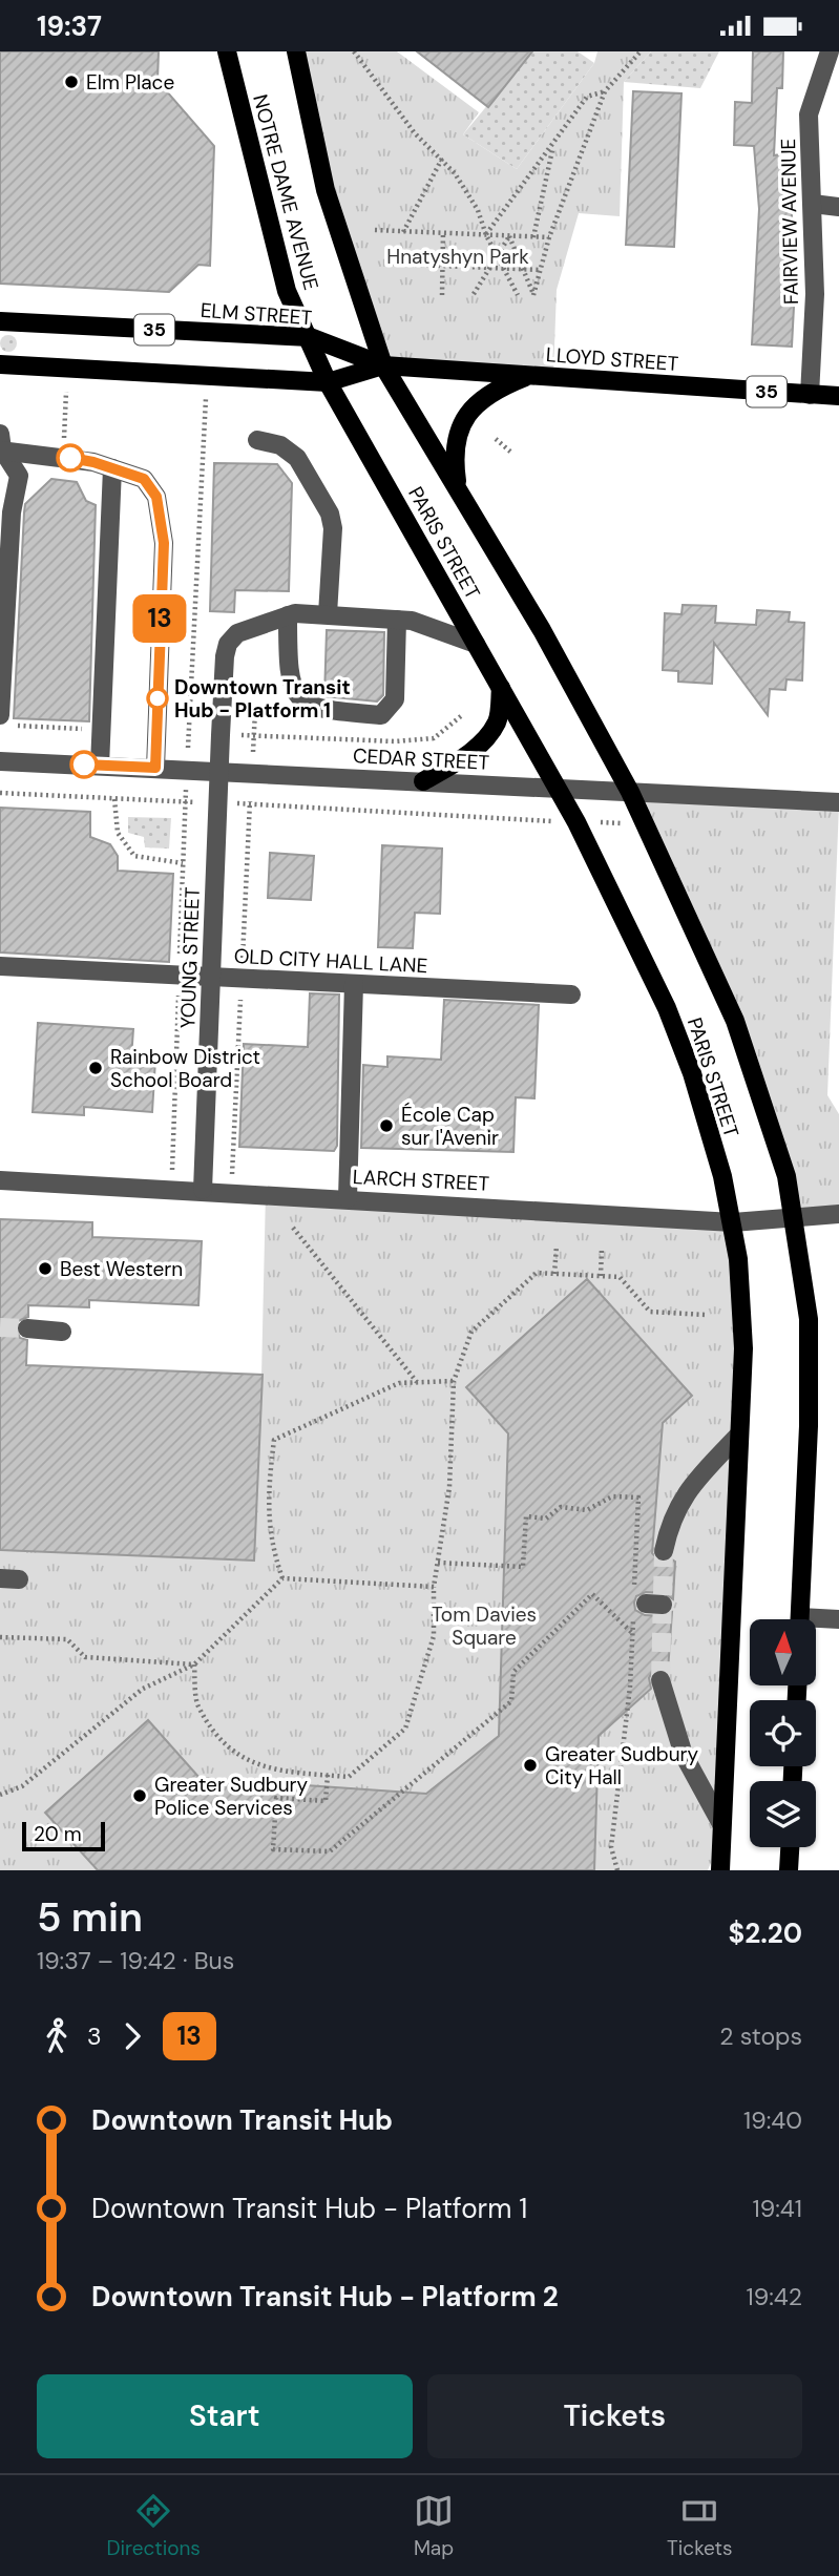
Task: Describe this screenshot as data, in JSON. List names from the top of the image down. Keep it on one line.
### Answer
{"streets":{"main road":["NOTRE DAME AVENUE","ELM STREET","35","LLOYD STREET","PARIS STREET"],"street":["FAIRVIEW AVENUE","CEDAR STREET","YOUNG STREET","OLD CITY HALL LANE","LARCH STREET"]},"crossings":[["NOTRE DAME AVENUE","ELM STREET"],["NOTRE DAME AVENUE","35"],["NOTRE DAME AVENUE","LLOYD STREET"],["NOTRE DAME AVENUE","PARIS STREET"],["FAIRVIEW AVENUE","LLOYD STREET"],["ELM STREET","35"],["ELM STREET","LLOYD STREET"],["ELM STREET","PARIS STREET"],["35","LLOYD STREET"],["35","PARIS STREET"],["LLOYD STREET","PARIS STREET"],["PARIS STREET","CEDAR STREET"],["PARIS STREET","LARCH STREET"],["CEDAR STREET","YOUNG STREET"],["YOUNG STREET","OLD CITY HALL LANE"],["YOUNG STREET","LARCH STREET"]],"parks":["Hnatyshyn Park","Tom Davies Square"],"places":["Elm Place","Downtown Transit Hub - Platform 1","Rainbow District School Board","École Cap sur l'Avenir","Best Western","Greater Sudbury City Hall","Greater Sudbury Police Services"],"lines":["bus line 13"],"scale_bar":"20 m","north":"top","page":{"status":"19:37","on_map":"13","scale":"20 m","heading":["5 min","19:37 – 19:42 · Bus","$2.20"],"legs":["3","13","2 stops"],"list":[{"name":"Downtown Transit Hub","value":"19:40"},{"name":"Downtown Transit Hub - Platform 1","value":"19:41"},{"name":"Downtown Transit Hub - Platform 2","value":"19:42"}],"buttons":["Start","Tickets"],"tabs":["Directions","Map","Tickets"]}}
